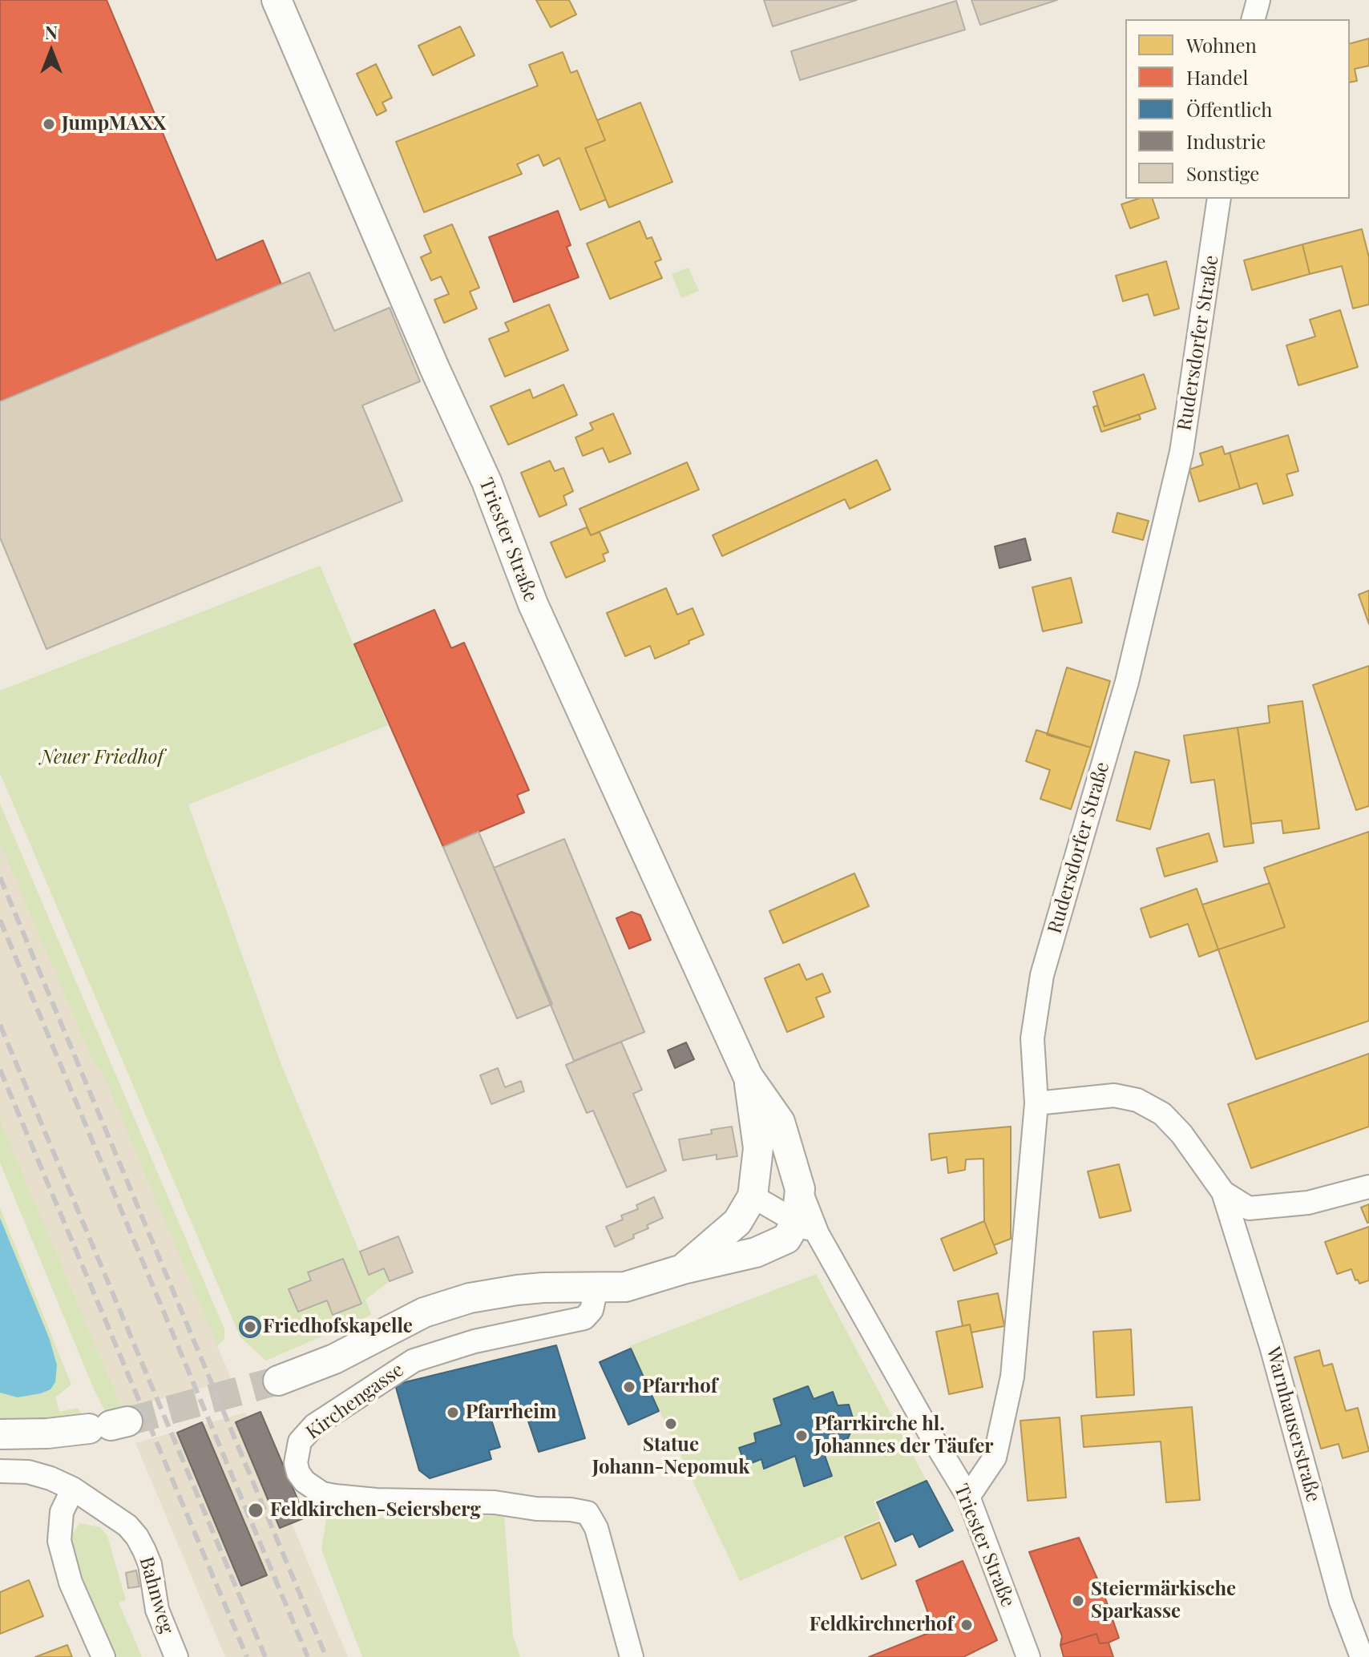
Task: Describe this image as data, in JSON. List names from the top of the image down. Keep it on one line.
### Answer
{"streets":{"street":["Rudersdorfer Straße","Triester Straße","Kirchengasse","Warnhauserstraße","Bahnweg"]},"crossings":[["Rudersdorfer Straße","Triester Straße"],["Rudersdorfer Straße","Warnhauserstraße"]],"parks":["Neuer Friedhof"],"places":["JumpMAXX","Friedhofskapelle","Pfarrhof","Pfarrheim","Statue Johann-Nepomuk","Pfarrkirche hl. Johannes der Täufer","Feldkirchen-Seiersberg","Steiermärkische Sparkasse","Feldkirchnerhof"],"legend":["Wohnen","Handel","Öffentlich","Industrie","Sonstige"],"north":"top"}
